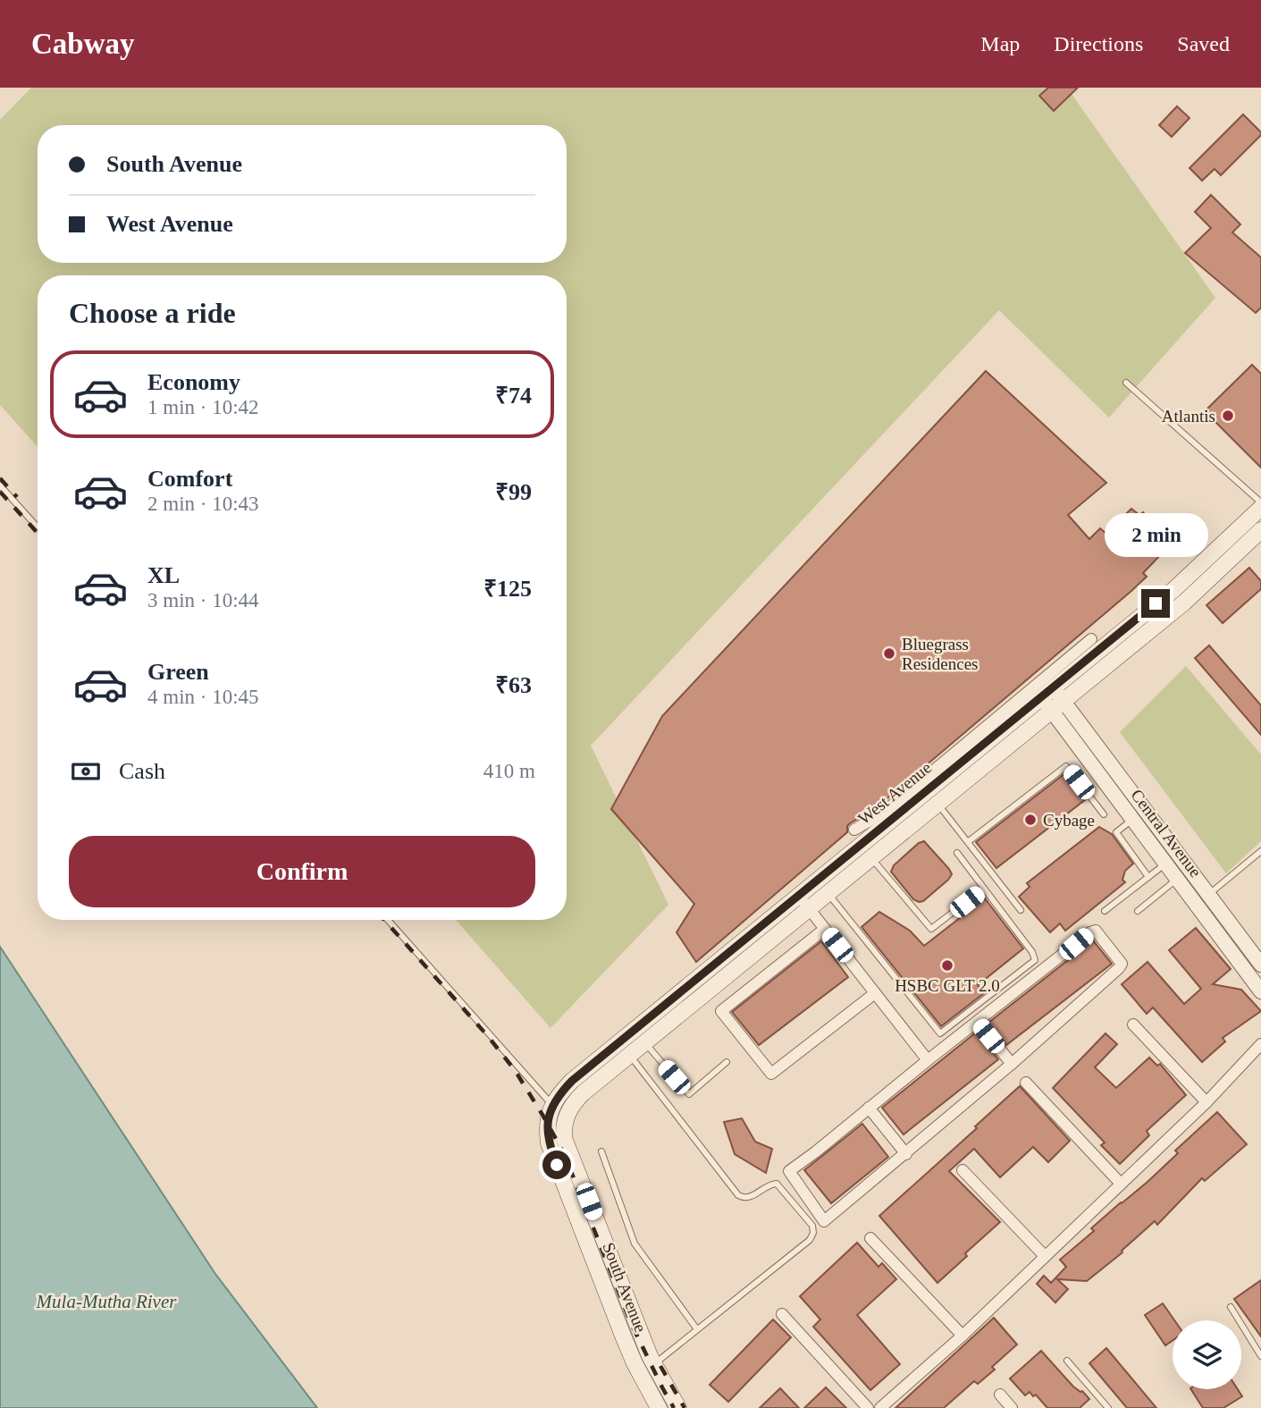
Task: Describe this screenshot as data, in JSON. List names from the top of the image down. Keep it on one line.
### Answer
{"streets":{"main road":["West Avenue","South Avenue"],"street":["Central Avenue"]},"crossings":[["West Avenue","Central Avenue"],["West Avenue","South Avenue"]],"water":["Mula-Mutha River"],"places":["Atlantis","Bluegrass Residences","Cybage","HSBC GLT 2.0"],"page":{"header":"Cabway","nav":["Map","Directions","Saved"],"banner":["South Avenue","West Avenue"],"heading":"Choose a ride","list":[{"name":"Economy","note":"1 min · 10:42","value":"₹74"},{"name":"Comfort","note":"2 min · 10:43","value":"₹99"},{"name":"XL","note":"3 min · 10:44","value":"₹125"},{"name":"Green","note":"4 min · 10:45","value":"₹63"}],"bubble":"2 min","pay":["Cash","410 m"],"buttons":"Confirm"}}
